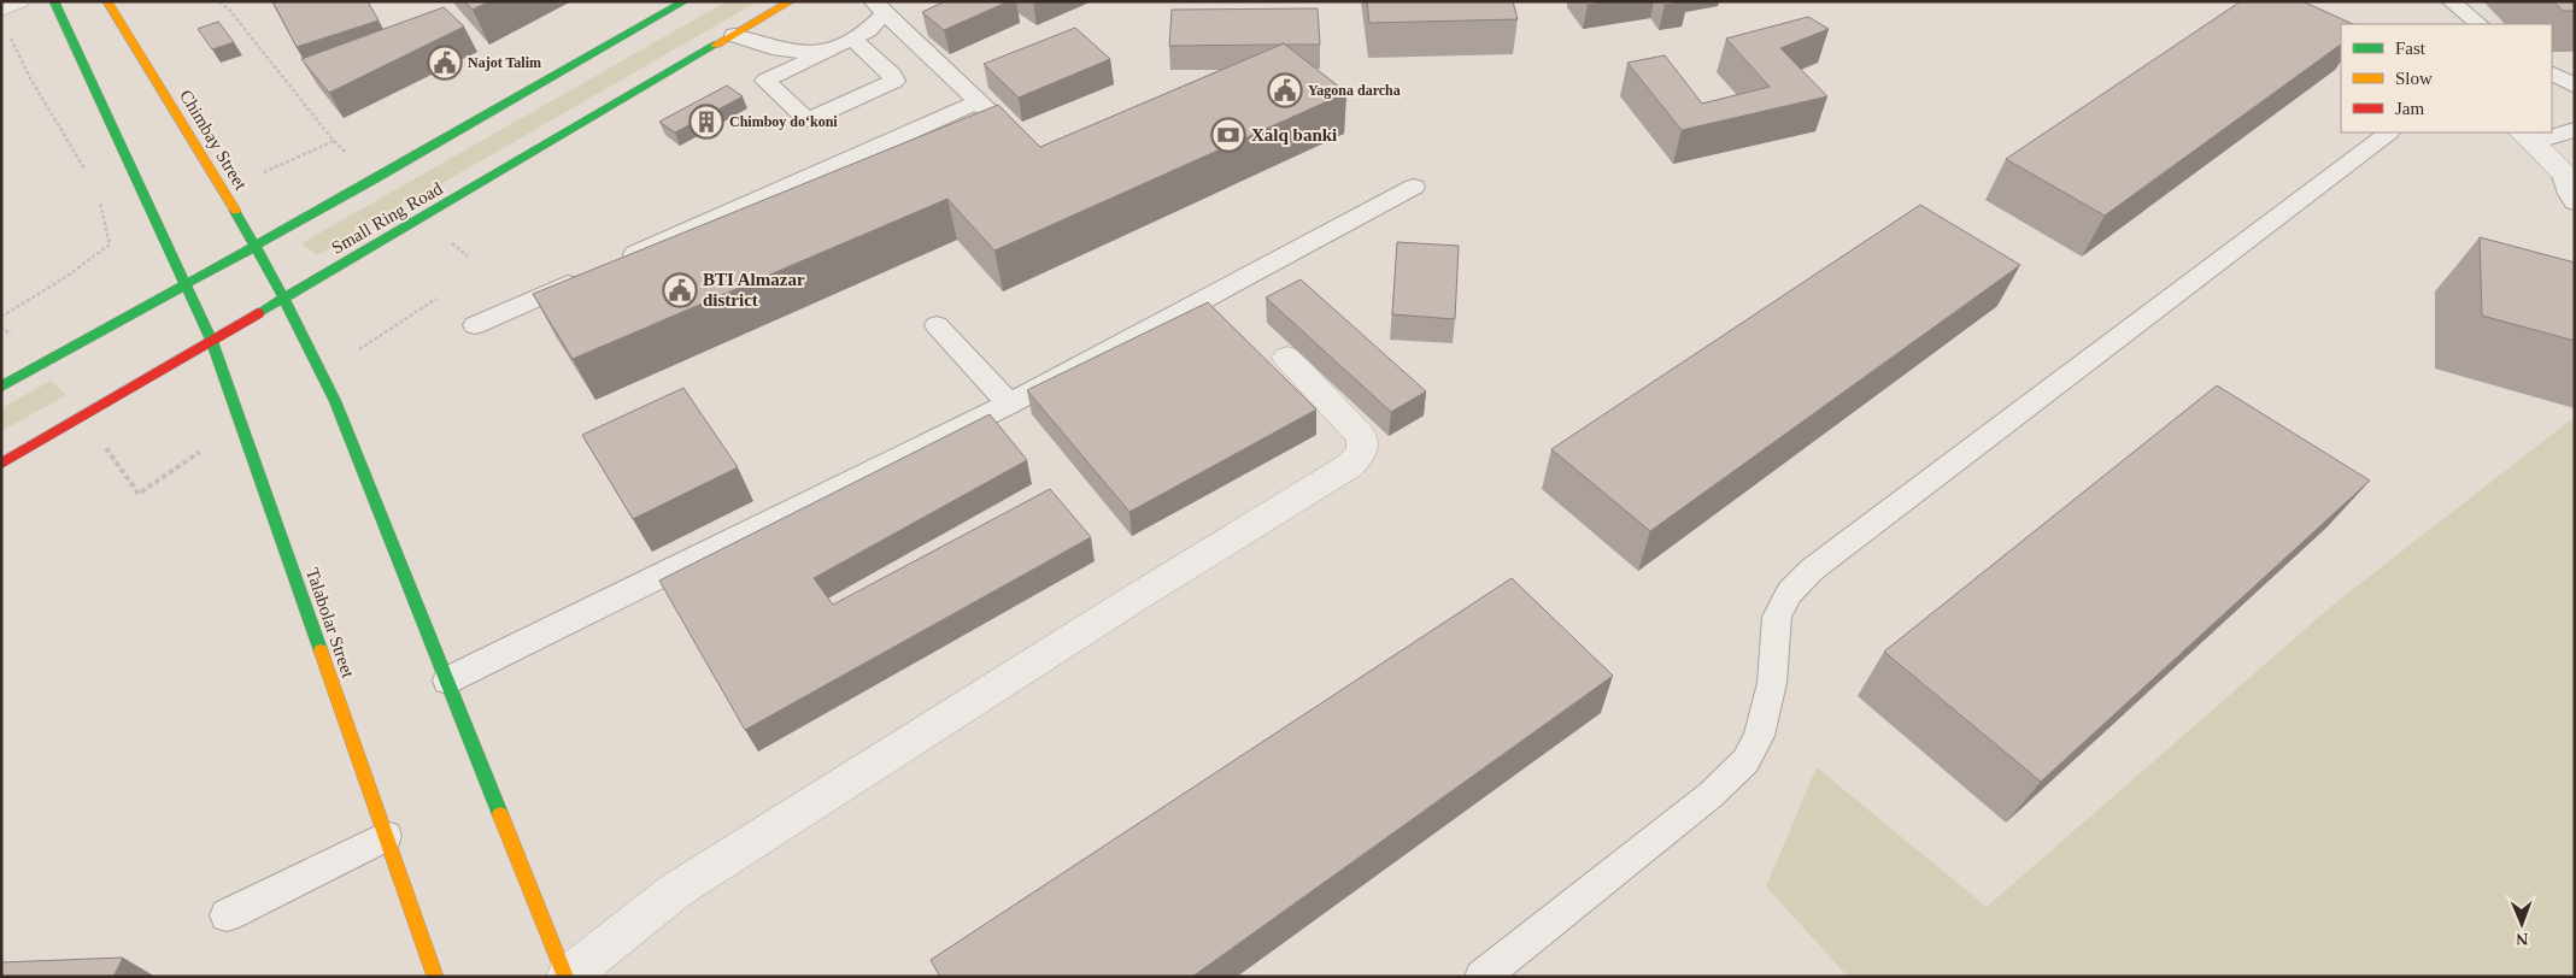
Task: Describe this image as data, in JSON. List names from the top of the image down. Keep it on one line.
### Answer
{"streets":{"main road":["Chimbay Street","Small Ring Road","Talabolar Street"]},"crossings":[["Chimbay Street","Small Ring Road"],["Small Ring Road","Talabolar Street"]],"places":{"public building":["Najot Talim","Yagona darcha","BTI Almazar district"],"building":["Chimboy doʻkoni"],"bank":["Xalq banki"]},"legend":["Fast","Slow","Jam"],"north":"bottom"}
